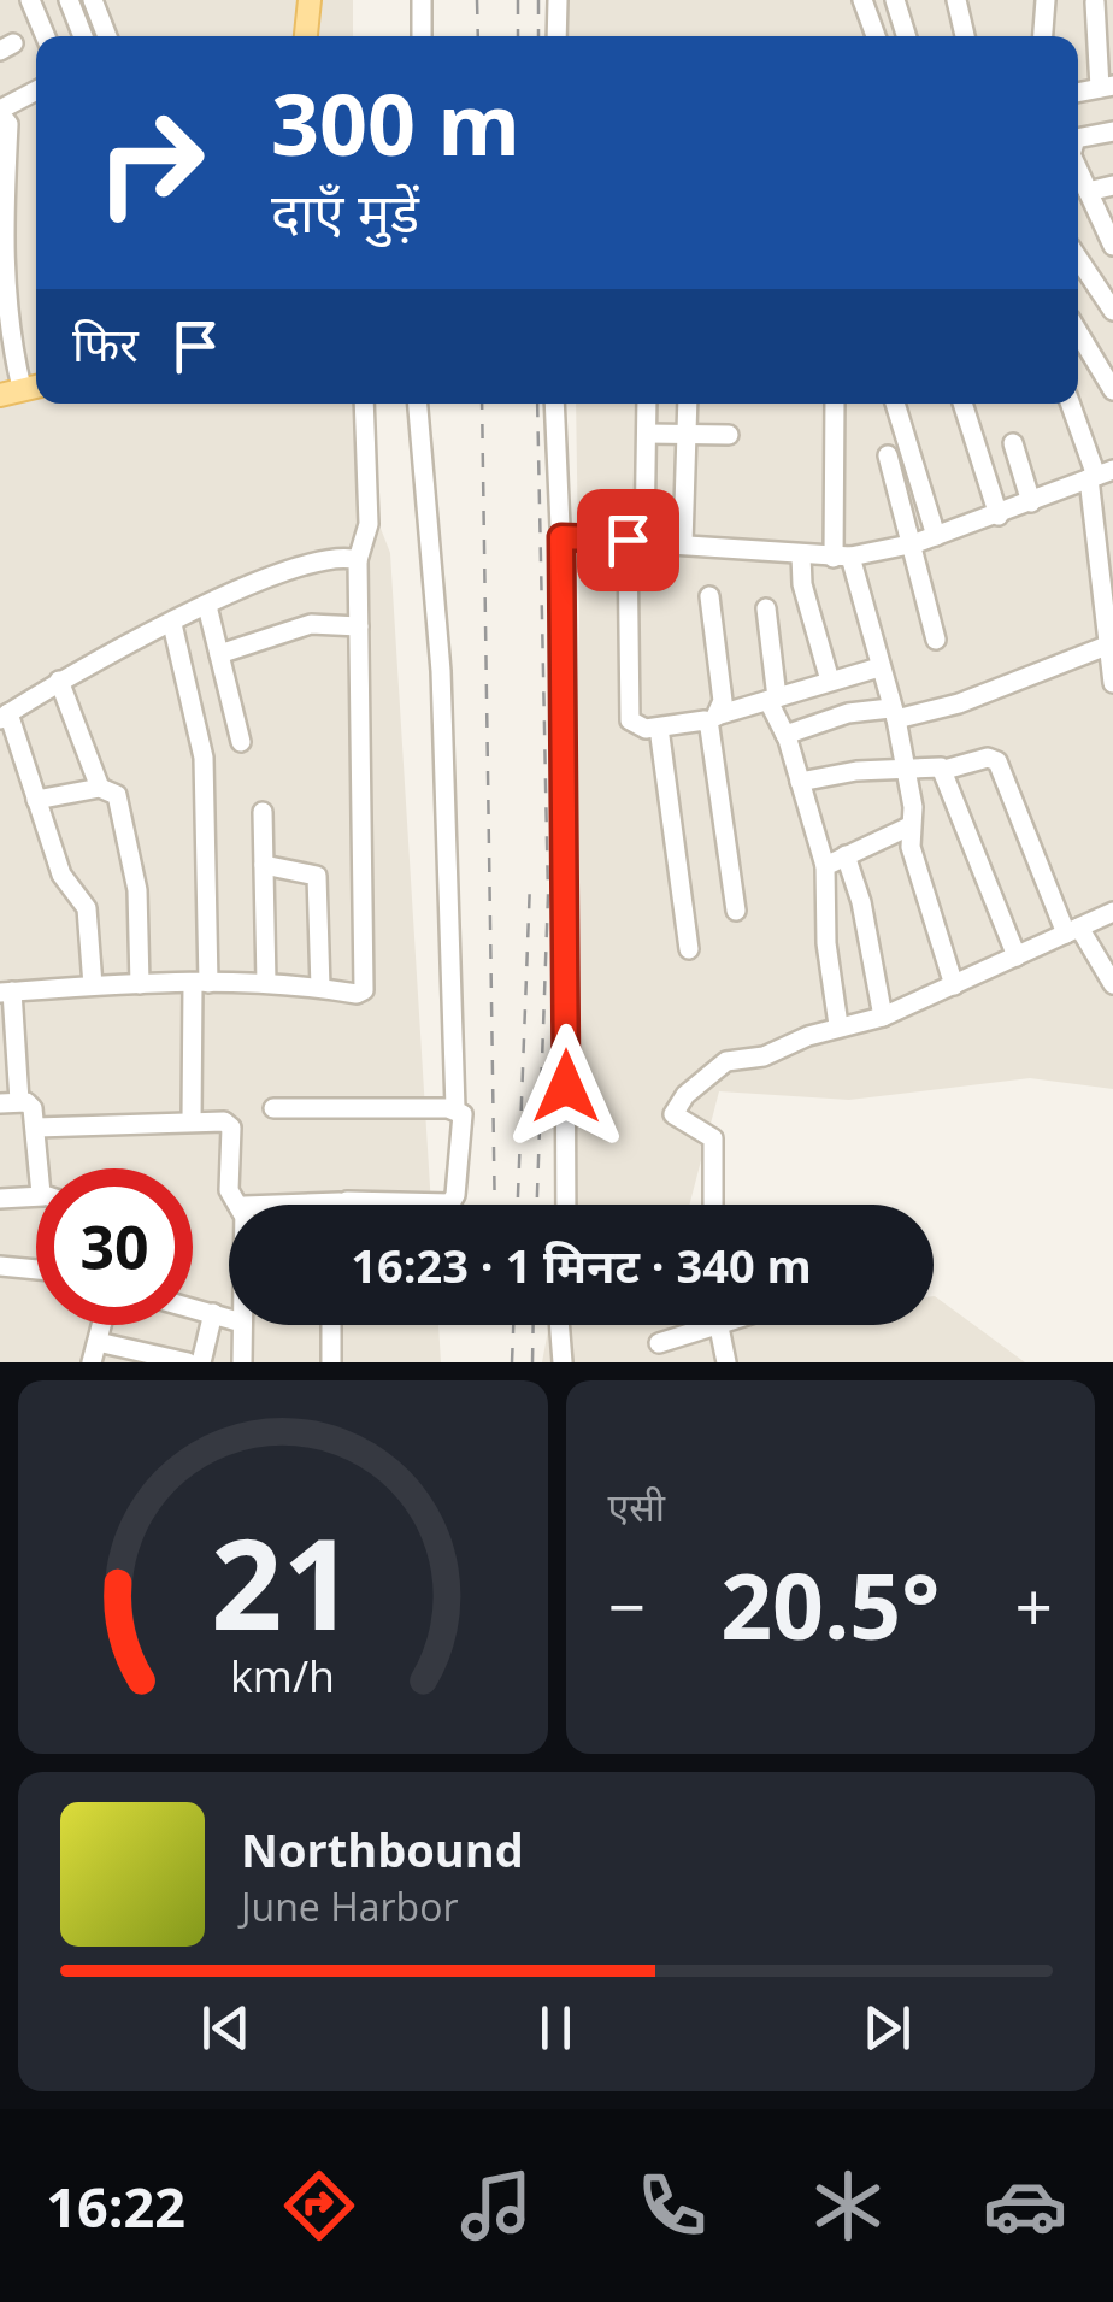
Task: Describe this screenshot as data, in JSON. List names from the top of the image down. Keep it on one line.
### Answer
{"page":{"turn":["300 m","दाएँ मुड़ें"],"then":"फिर","limit":"30","trip":"16:23 · 1 मिनट · 340 m","tile":"एसी","heat":["−","20.5°","+"],"song":["Northbound","June Harbor"],"tabs":"16:22","gauge":["21","km/h"]}}
